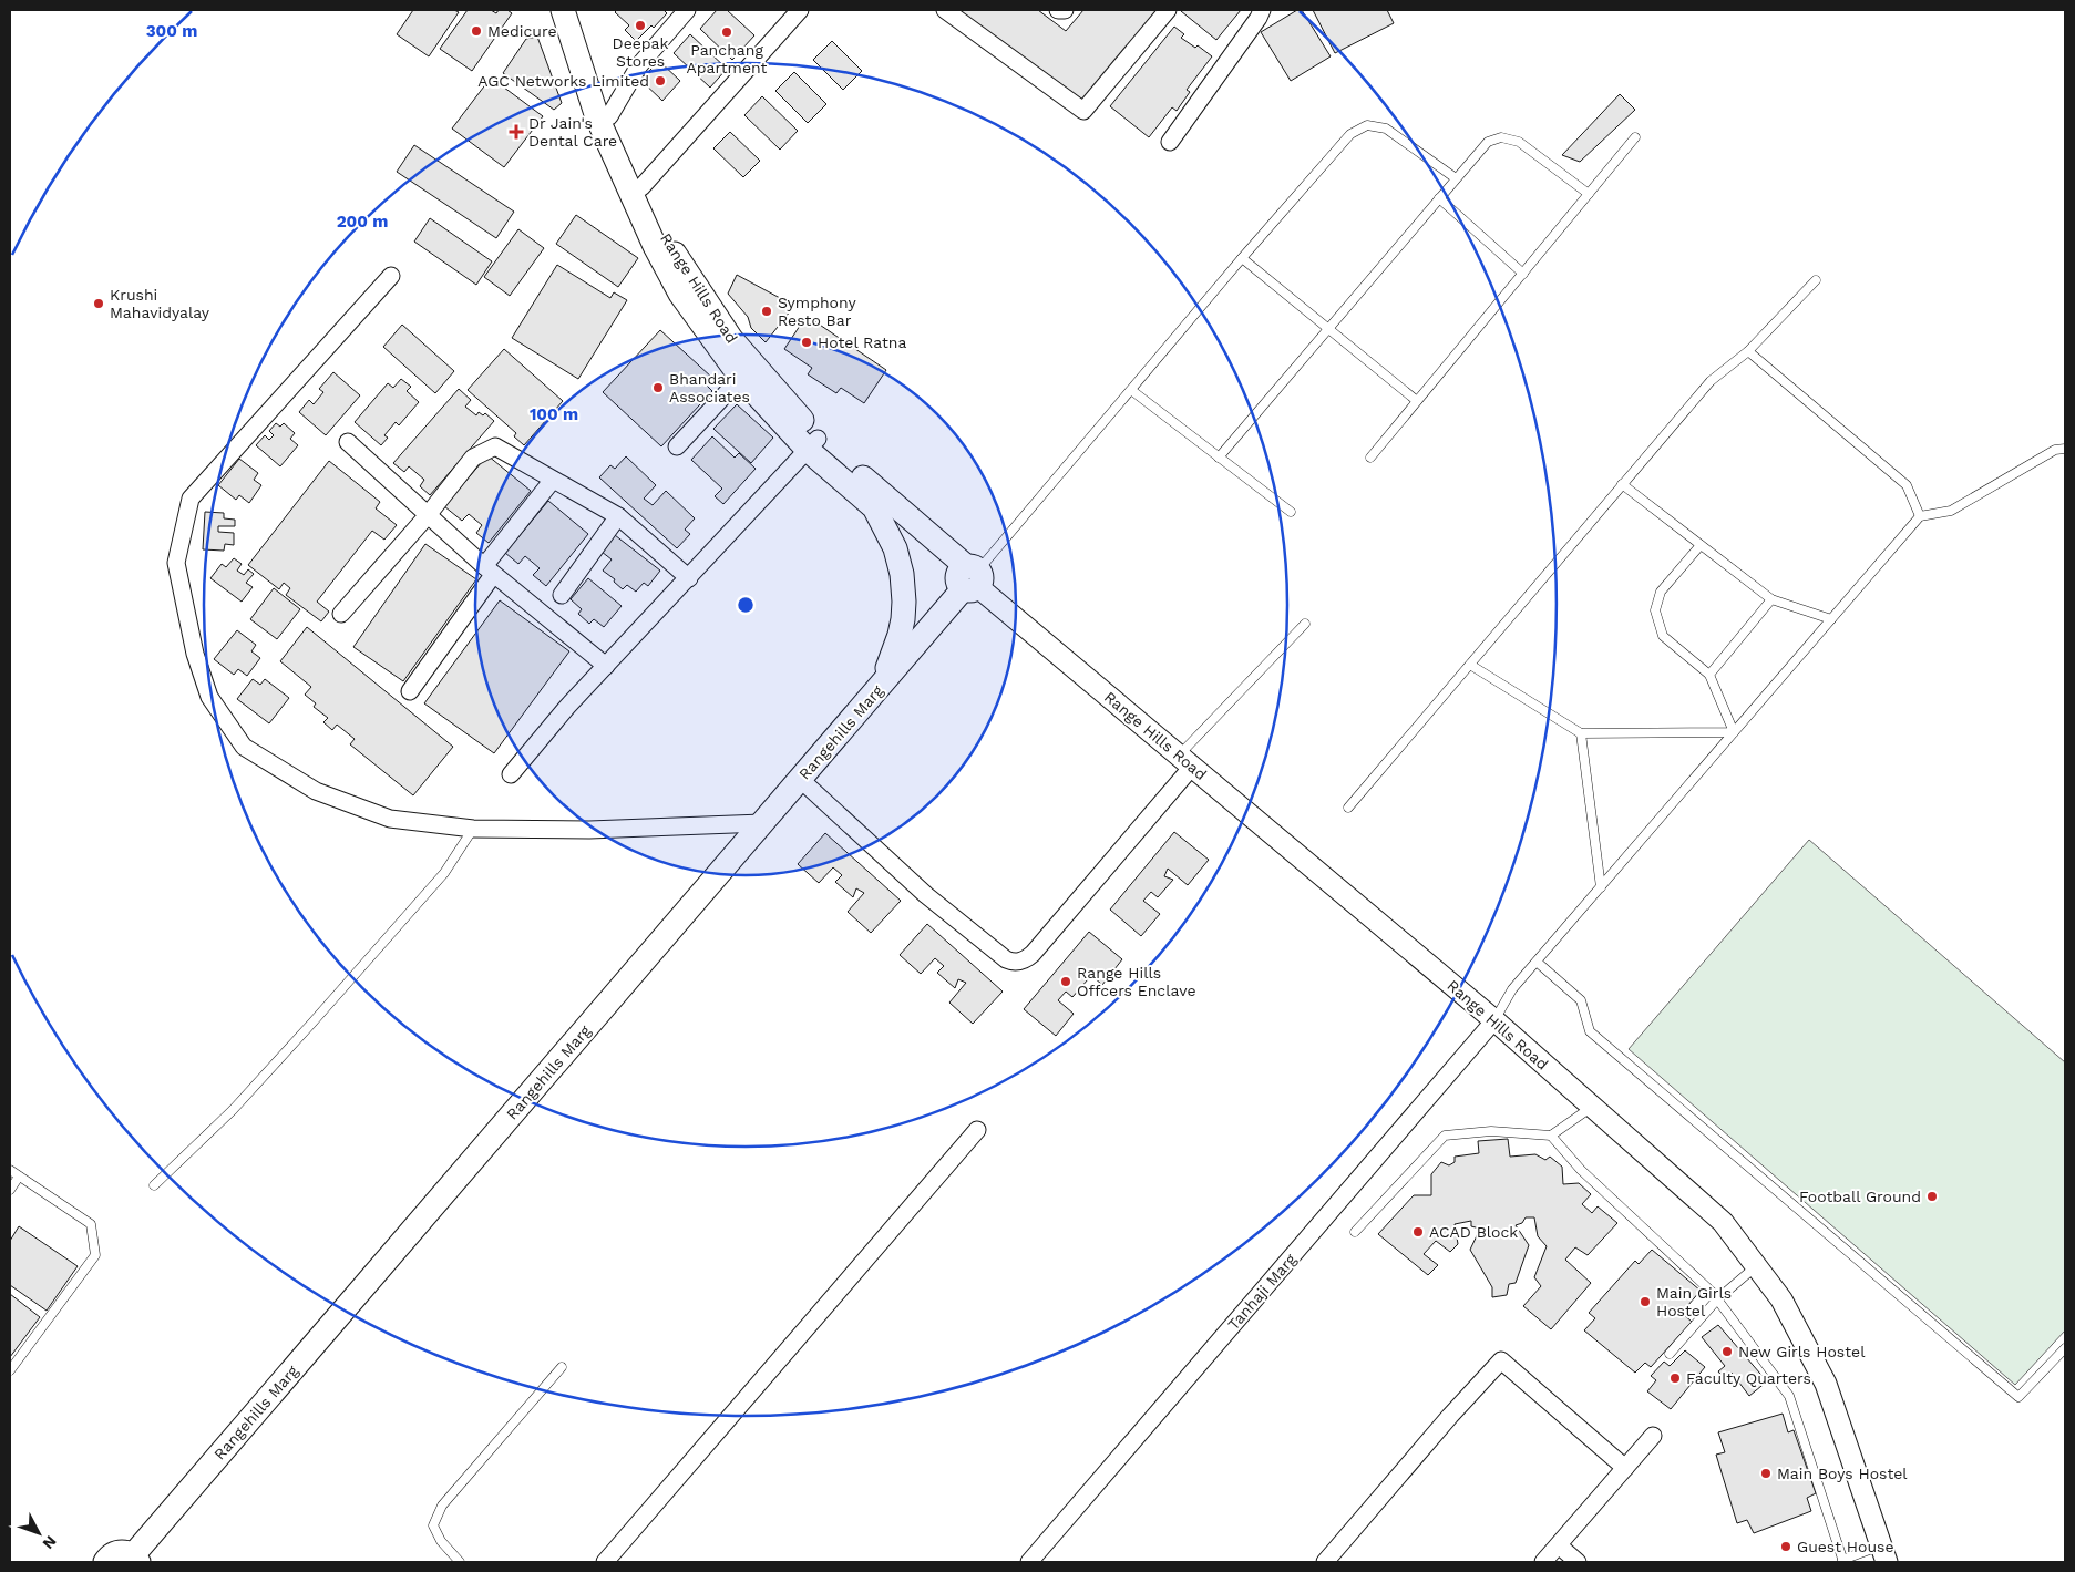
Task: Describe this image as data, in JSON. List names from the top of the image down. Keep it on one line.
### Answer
{"streets":{"main road":["Range Hills Road","Rangehills Marg"],"street":["Tanhaji Marg"]},"crossings":[["Range Hills Road","Rangehills Marg"],["Range Hills Road","Tanhaji Marg"]],"places":{"other":["Deepak Stores","Medicure","Panchang Apartment","AGC Networks Limited","Krushi Mahavidyalay","Symphony Resto Bar","Hotel Ratna","Bhandari Associates","Range Hills Offcers Enclave","Football Ground","ACAD Block","Main Girls Hostel","New Girls Hostel","Faculty Quarters","Main Boys Hostel","Guest House"],"health":["Dr Jain's Dental Care"]},"north":"bottom right","rings":["300 m","200 m","100 m"]}
